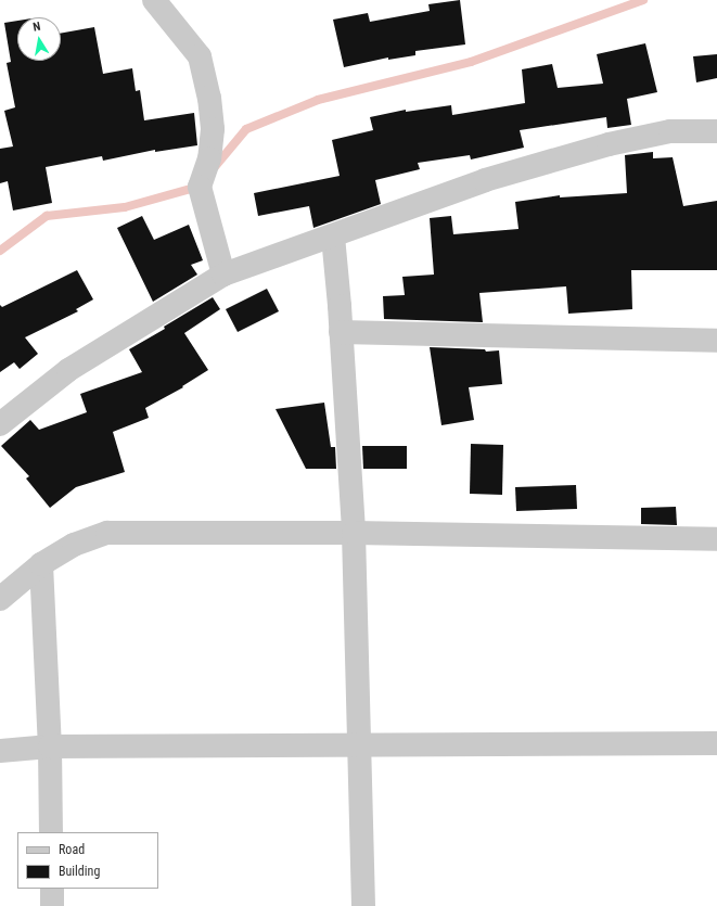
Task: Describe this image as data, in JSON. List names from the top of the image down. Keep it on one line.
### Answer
{"legend":["Road","Building"],"north":"top"}
